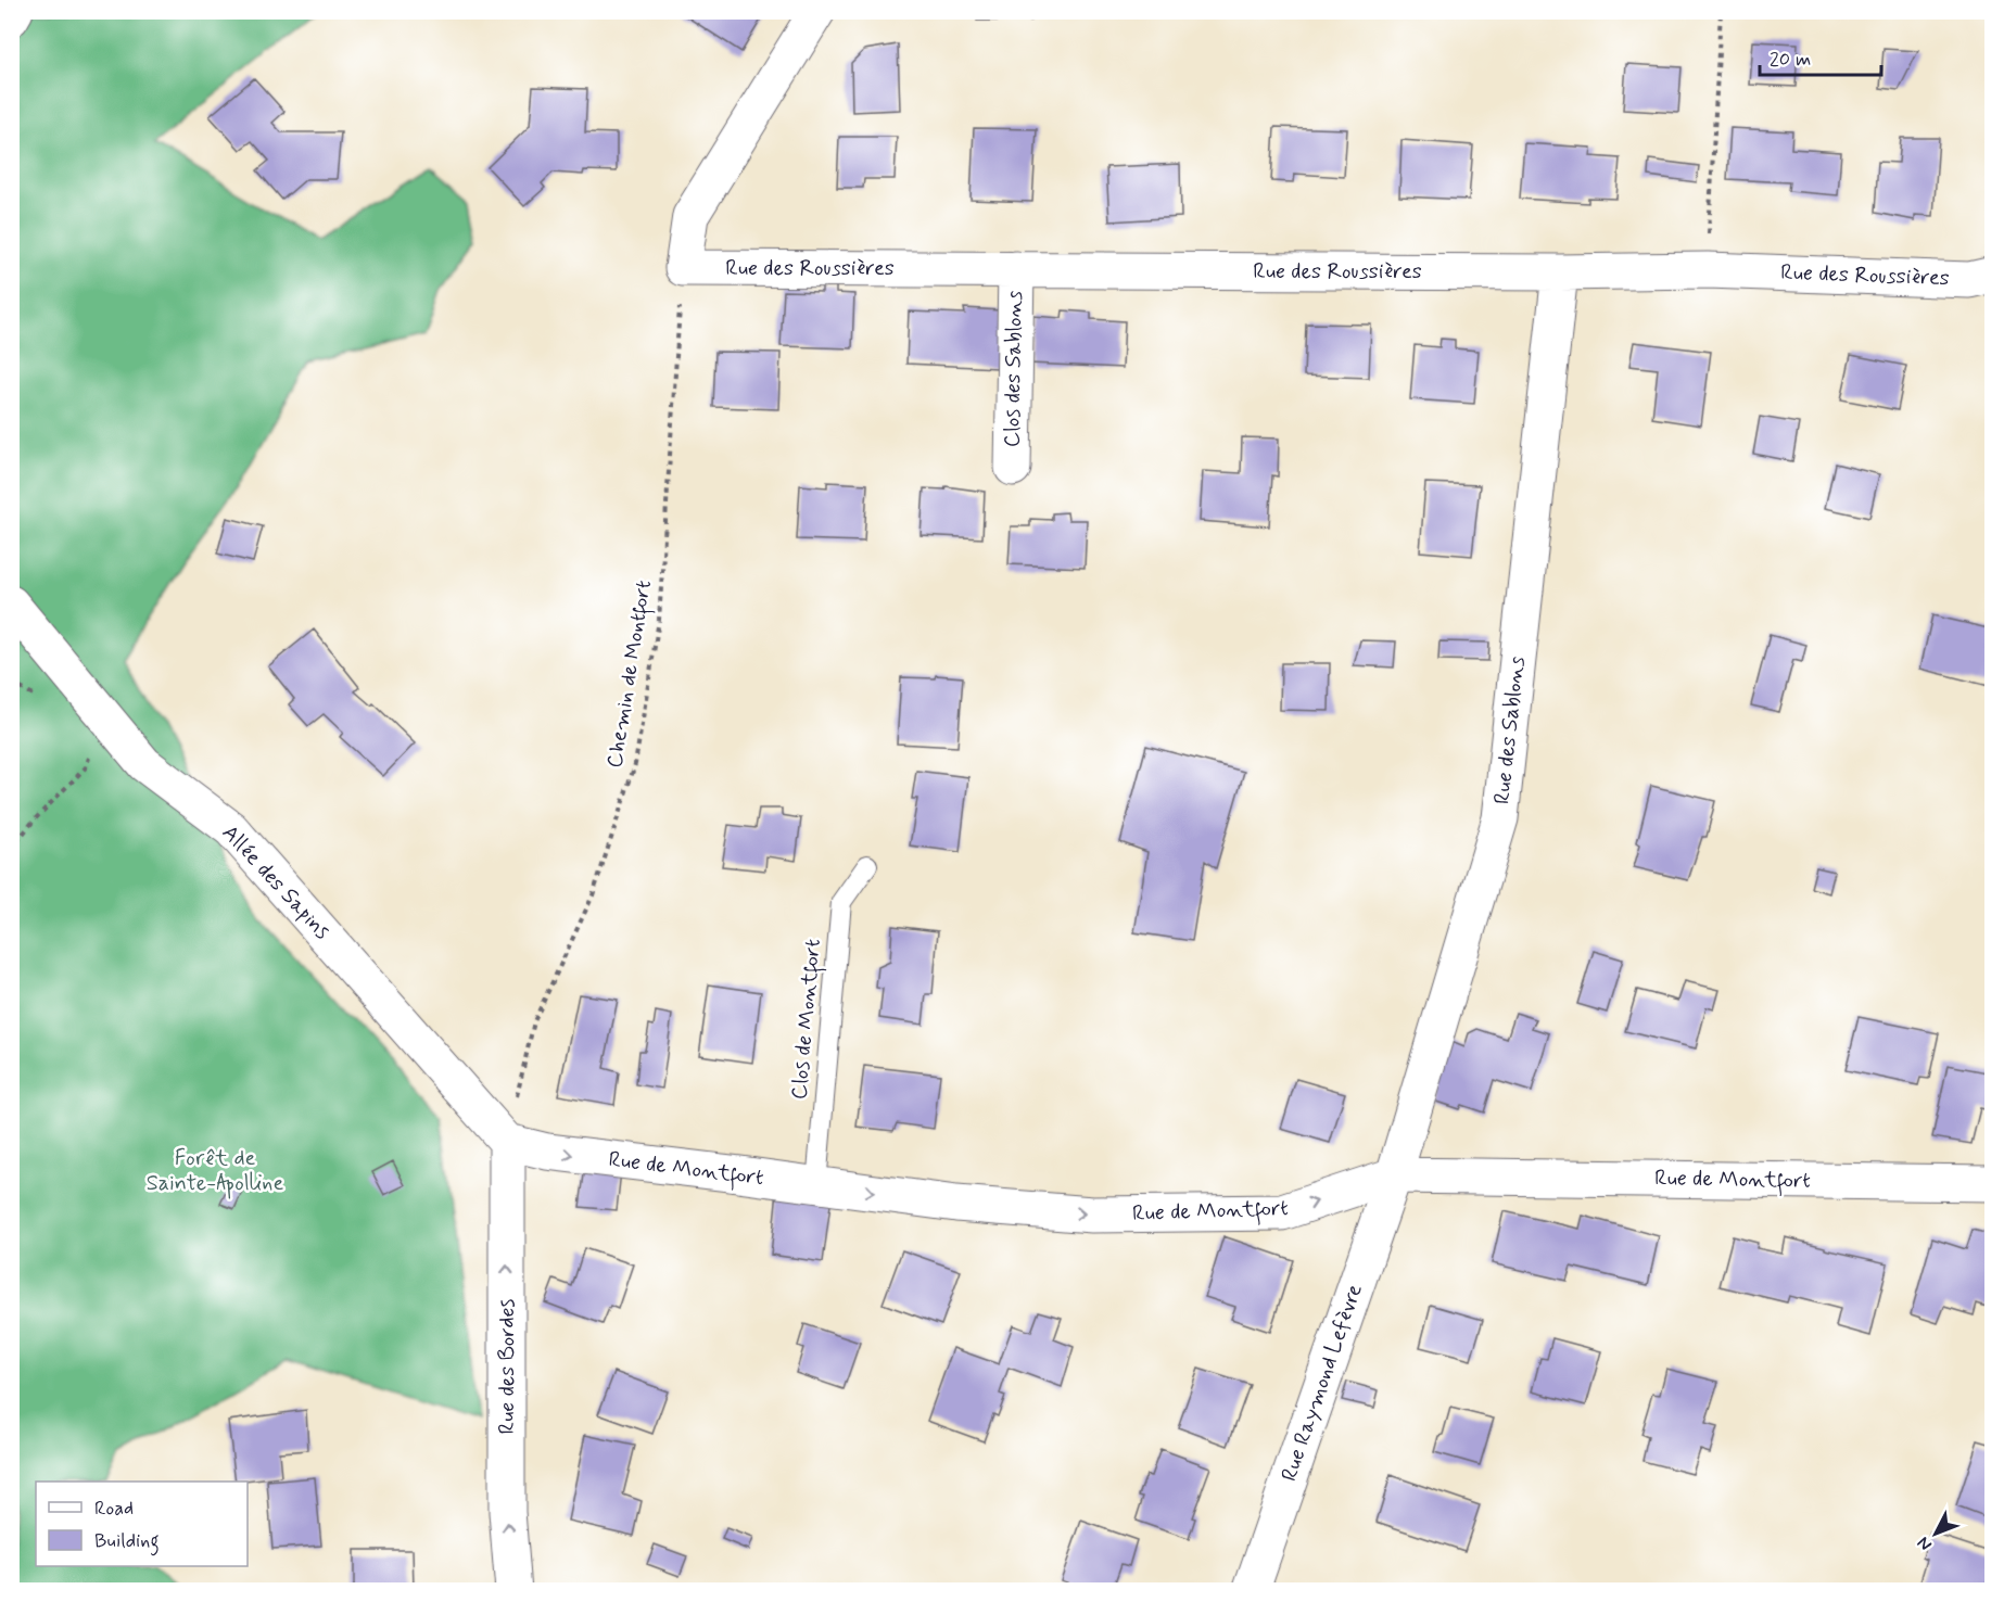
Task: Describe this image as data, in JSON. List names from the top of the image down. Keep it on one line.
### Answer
{"streets":{"street":["Rue des Roussières","Clos des Sablons","Rue des Sablons","Allée des Sapins","Rue de Montfort","Rue des Bordes","Rue Raymond Lefèvre"],"lane":["Clos de Montfort"],"path":["Chemin de Montfort"]},"crossings":[["Rue des Roussières","Clos des Sablons"],["Rue des Roussières","Chemin de Montfort"],["Rue des Roussières","Rue des Sablons"],["Chemin de Montfort","Allée des Sapins"],["Chemin de Montfort","Rue de Montfort"],["Chemin de Montfort","Rue des Bordes"],["Rue des Sablons","Rue de Montfort"],["Rue des Sablons","Rue Raymond Lefèvre"],["Allée des Sapins","Rue de Montfort"],["Allée des Sapins","Rue des Bordes"],["Clos de Montfort","Rue de Montfort"],["Rue de Montfort","Rue des Bordes"],["Rue de Montfort","Rue Raymond Lefèvre"]],"one_way":["Rue de Montfort","Rue des Bordes"],"parks":["Forêt de Sainte-Apolline"],"legend":["Road","Building"],"scale_bar":"20 m","north":"bottom left"}
